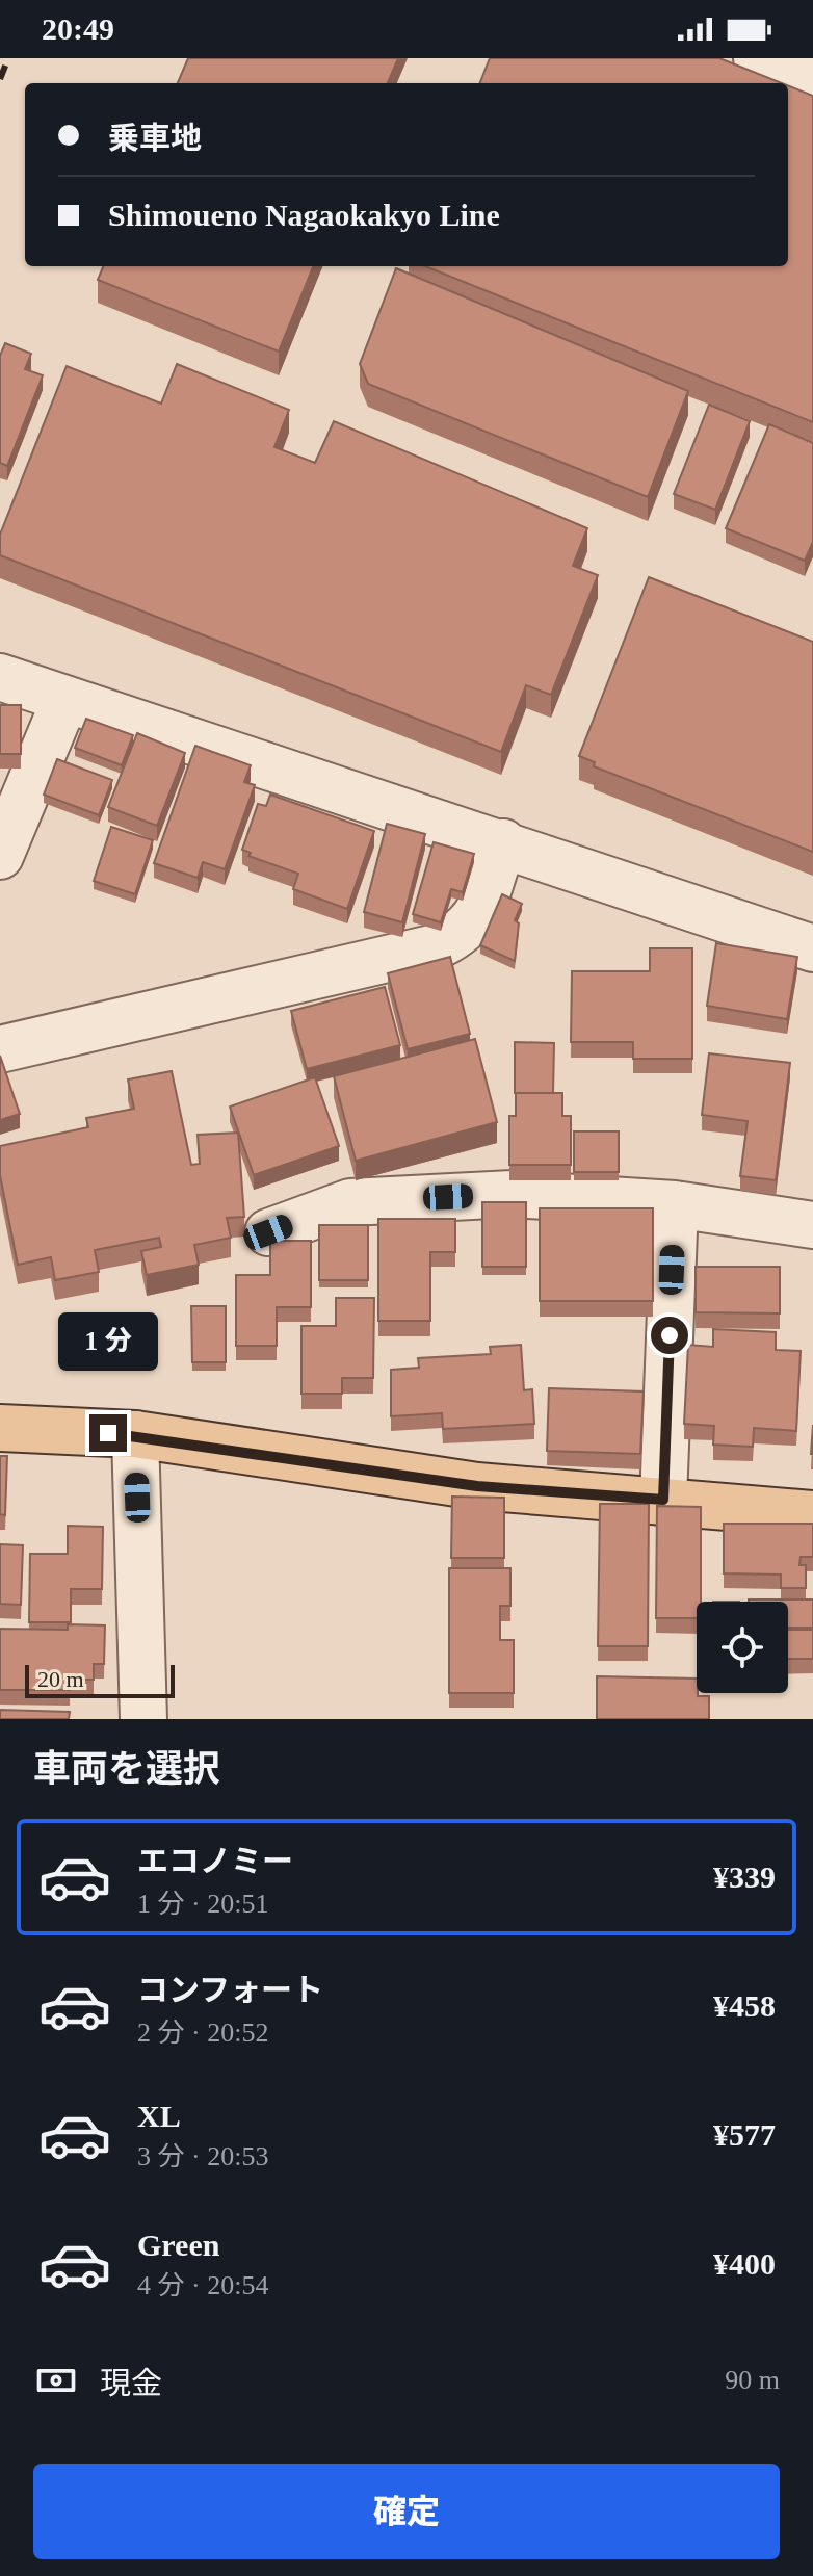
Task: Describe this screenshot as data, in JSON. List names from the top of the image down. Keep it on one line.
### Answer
{"scale_bar":"20 m","page":{"status":"20:49","banner":["乗車地","Shimoueno Nagaokakyo Line"],"bubble":"1 分","scale":"20 m","heading":"車両を選択","list":[{"name":"エコノミー","note":"1 分 · 20:51","value":"¥339"},{"name":"コンフォート","note":"2 分 · 20:52","value":"¥458"},{"name":"XL","note":"3 分 · 20:53","value":"¥577"},{"name":"Green","note":"4 分 · 20:54","value":"¥400"}],"pay":["現金","90 m"],"buttons":"確定"}}
